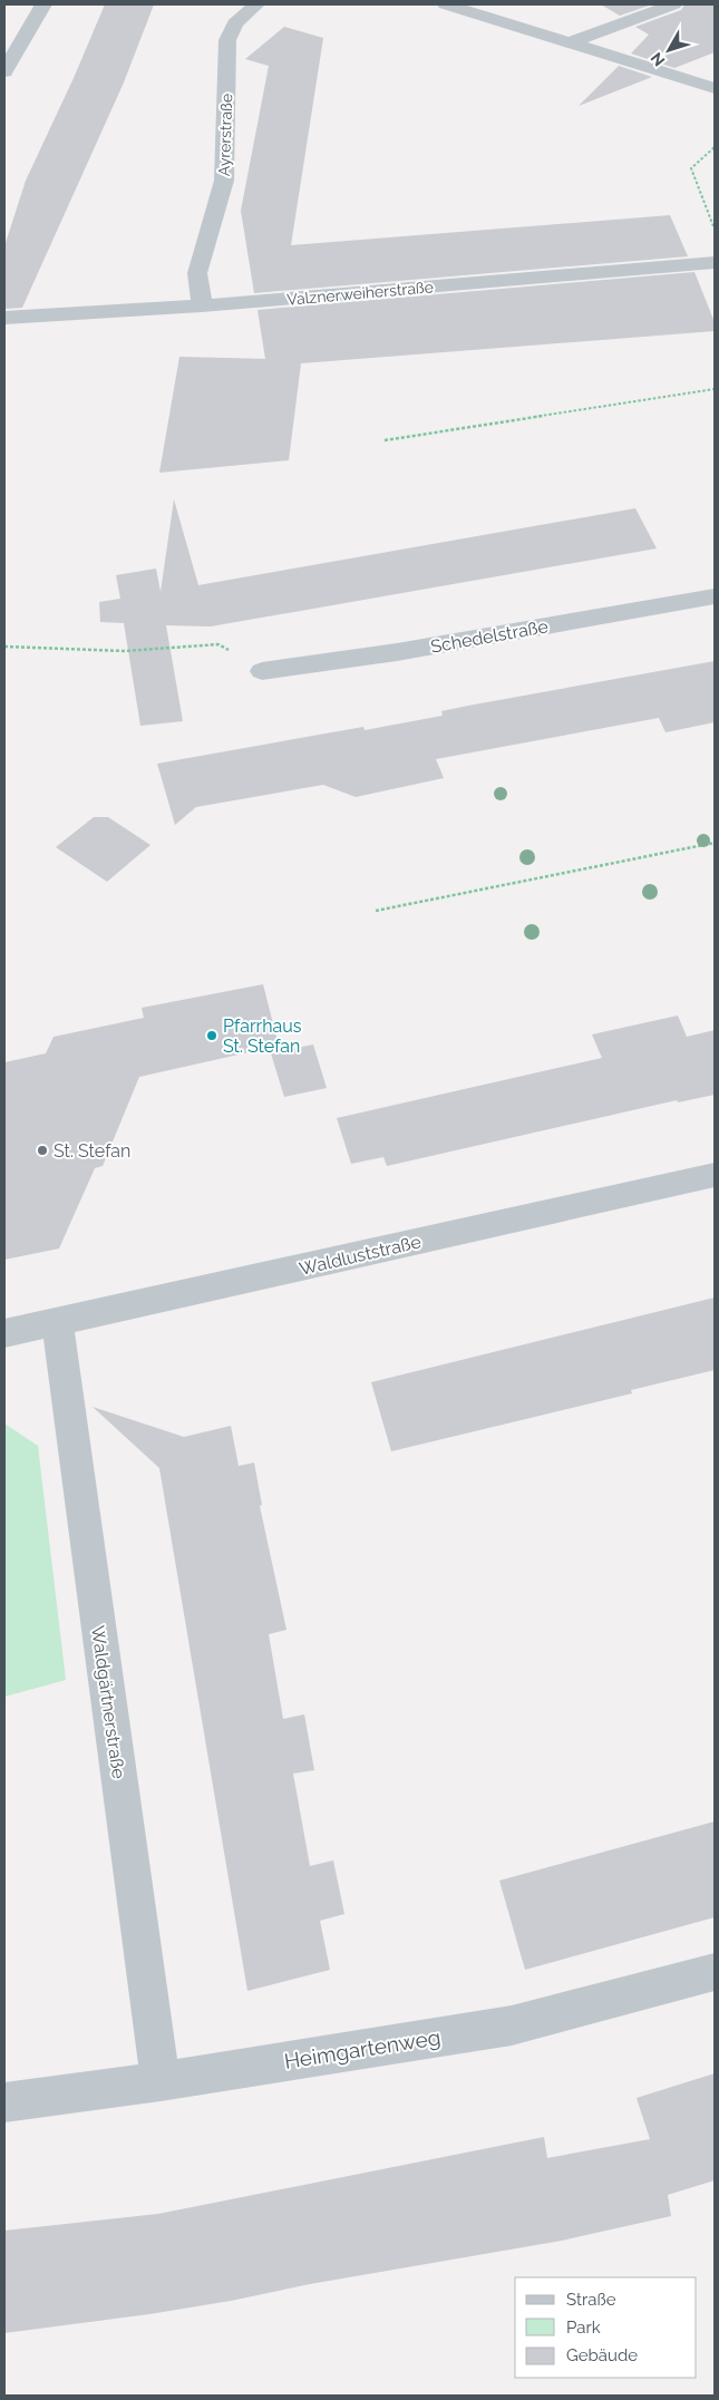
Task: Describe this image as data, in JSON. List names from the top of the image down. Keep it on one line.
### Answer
{"streets":{"street":["Ayrerstraße","Valznerweiherstraße","Schedelstraße","Waldluststraße","Waldgärtnerstraße","Heimgartenweg"]},"crossings":[["Ayrerstraße","Valznerweiherstraße"],["Waldluststraße","Waldgärtnerstraße"],["Waldgärtnerstraße","Heimgartenweg"]],"places":["Pfarrhaus St. Stefan","St. Stefan"],"legend":["Straße","Park","Gebäude"],"north":"bottom left"}
